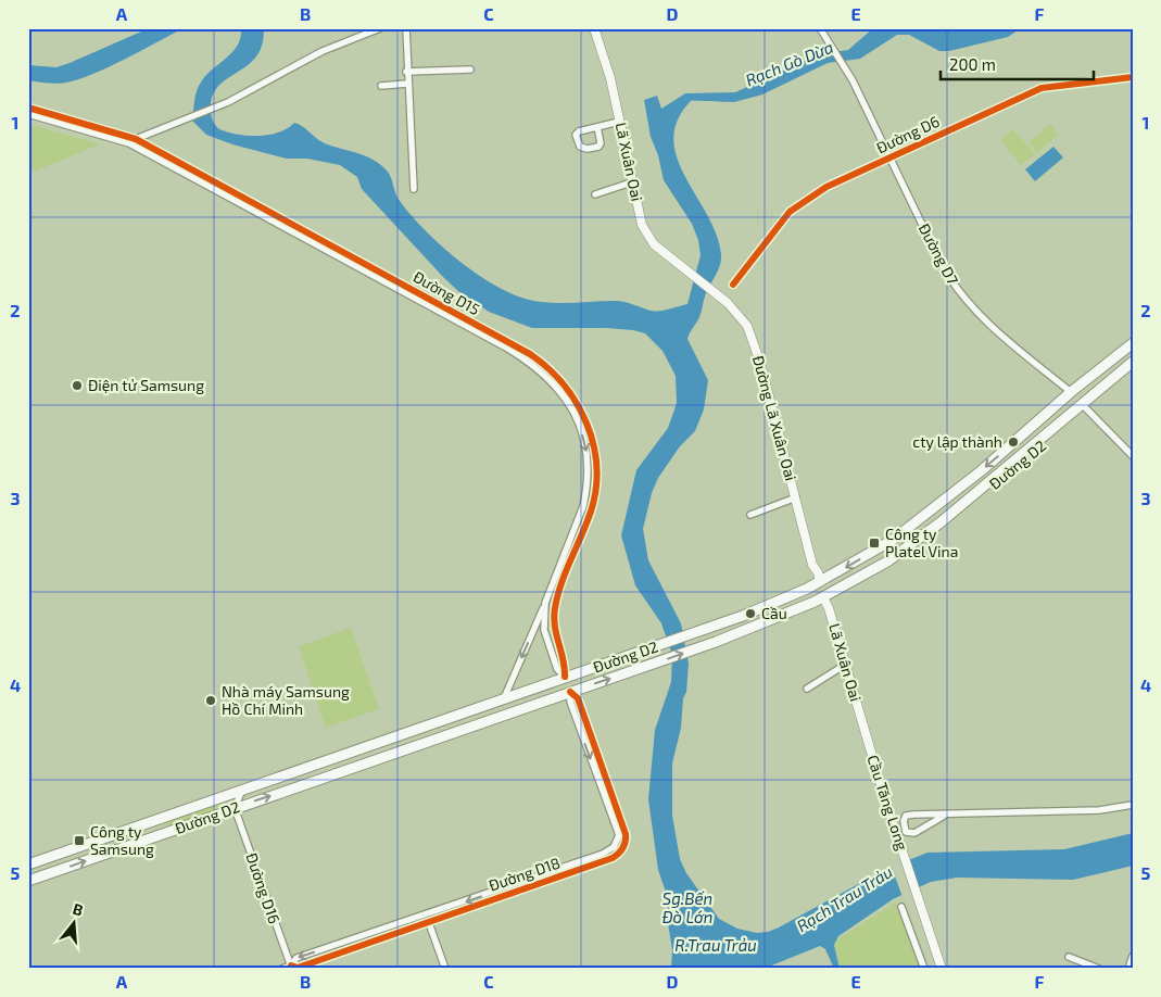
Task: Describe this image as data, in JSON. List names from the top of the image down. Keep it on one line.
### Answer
{"streets":{"main road":["Lã Xuân Oai","Đường Lã Xuân Oai","Đường D2","Cầu Tăng Long"],"street":["Đường D6","Đường D7","Đường D15","Đường D18","Đường D16"]},"crossings":[["Đường D6","Đường D7"],["Lã Xuân Oai","Đường Lã Xuân Oai"],["Lã Xuân Oai","Đường D2"],["Lã Xuân Oai","Cầu Tăng Long"],["Đường D7","Đường D2"],["Đường D15","Đường D2"],["Đường Lã Xuân Oai","Đường D2"],["Đường D2","Đường D18"],["Đường D2","Đường D16"],["Đường D18","Đường D16"]],"water":["Rạch Gò Dừa","Sg.Bến Đò Lớn","Rạch Trau Trảu","R.Trau Trảu"],"places":{"other":["Điện tử Samsung","cty lập thành","Cầu","Nhà máy Samsung Hồ Chí Minh"],"transit":["Công ty Platel Vina","Công ty Samsung"]},"scale_bar":"200 m","north":"top","grid":{"columns":["A","B","C","D","E","F"],"rows":["1","2","3","4","5"]}}
